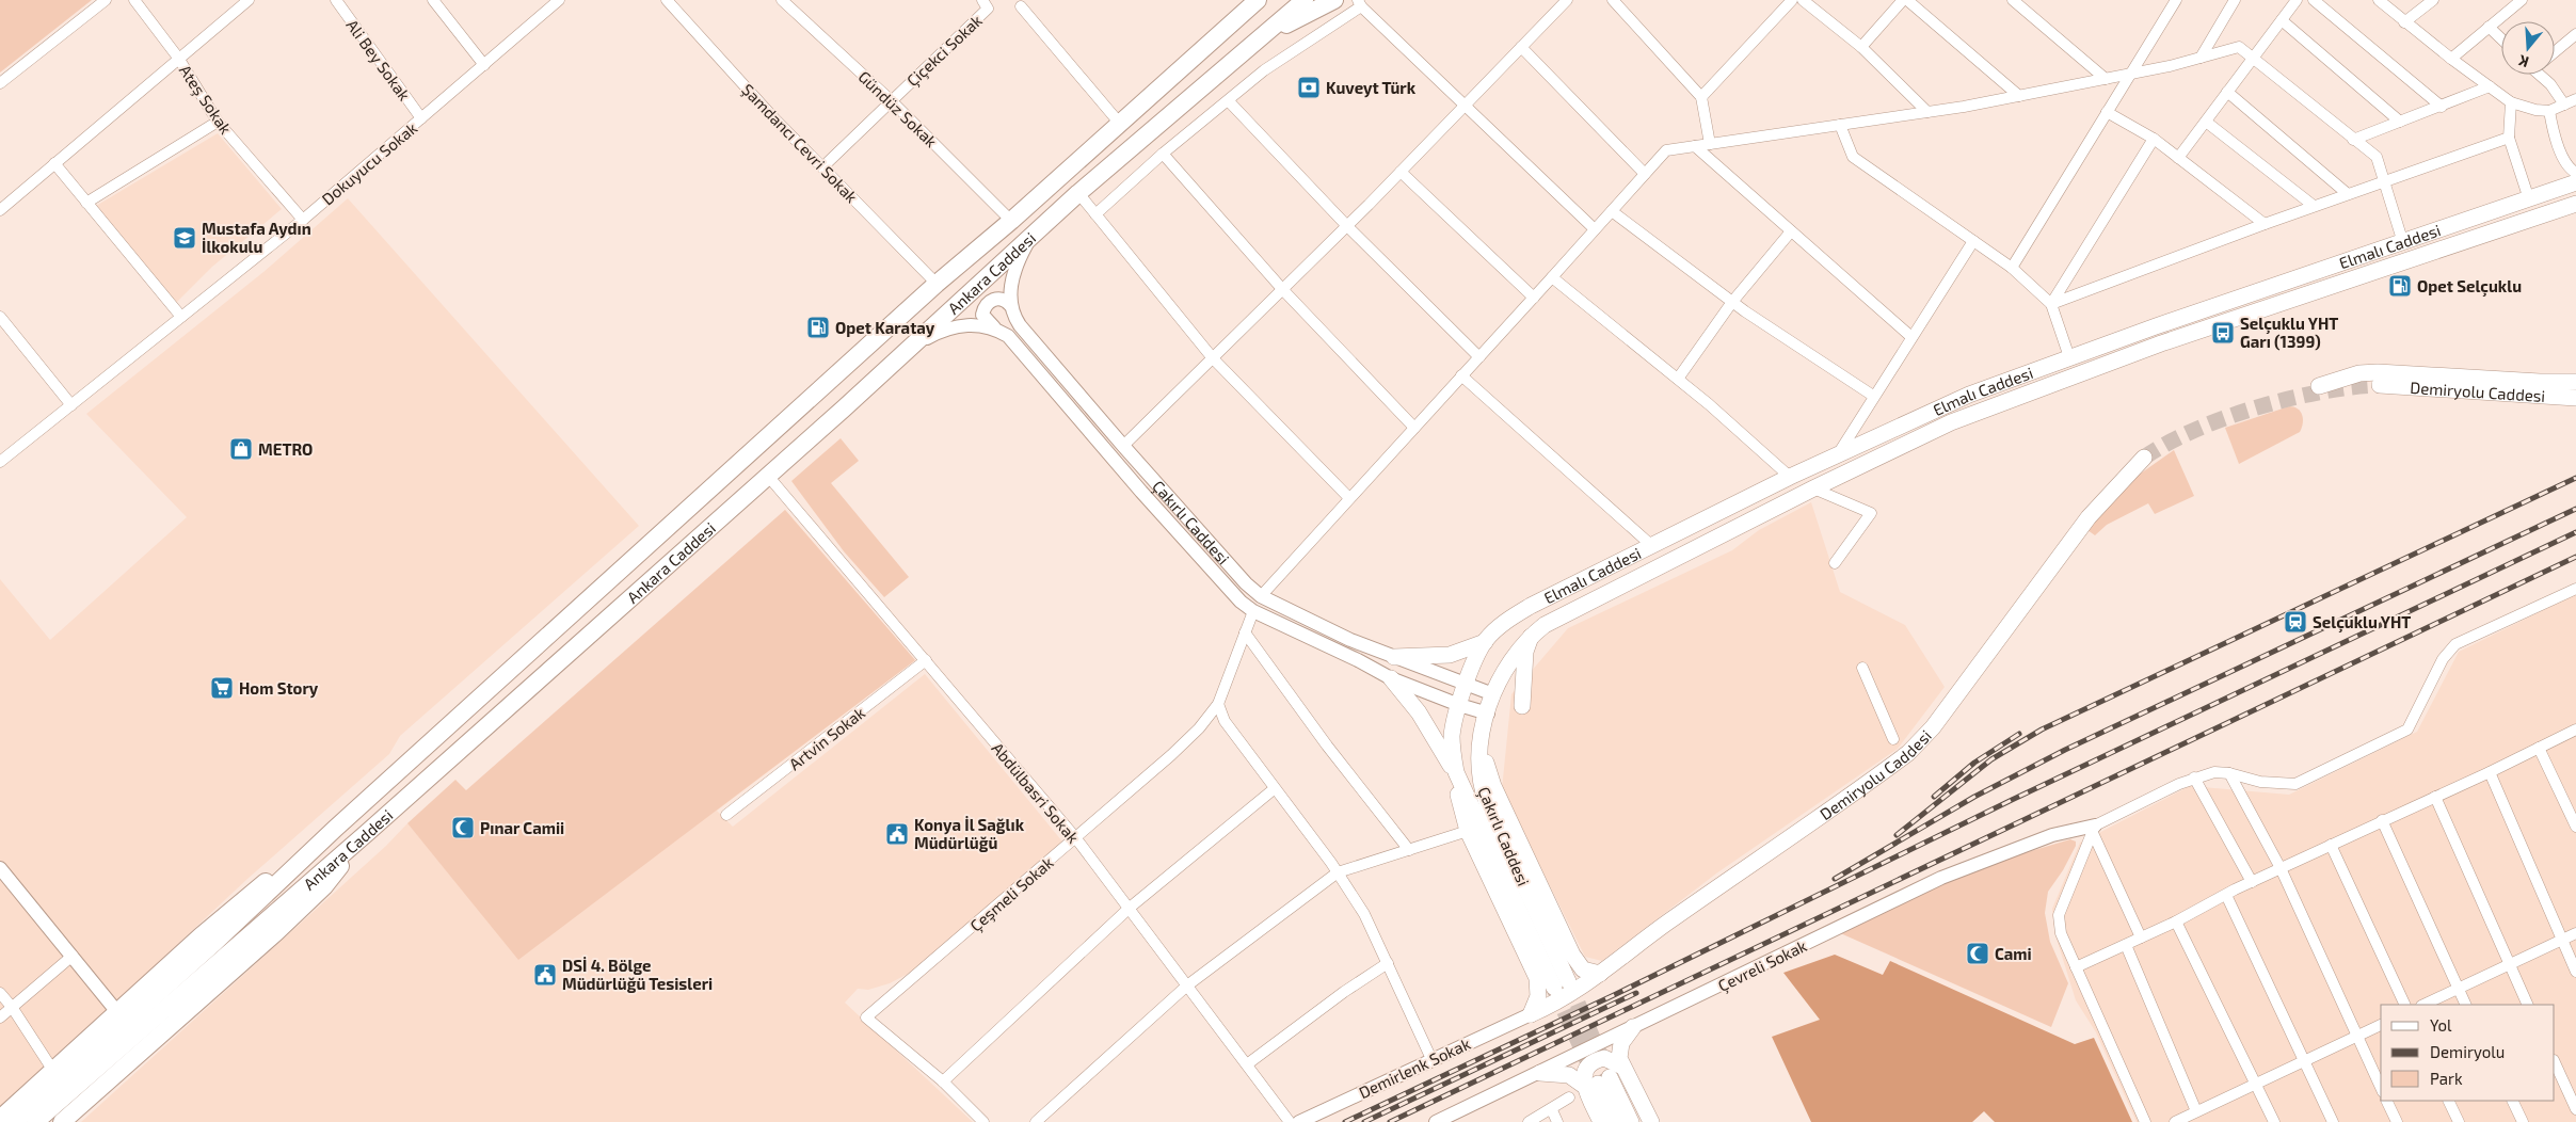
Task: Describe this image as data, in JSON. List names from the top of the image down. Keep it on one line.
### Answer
{"streets":{"main road":["Elmalı Caddesi","Ankara Caddesi","Demiryolu Caddesi","Çakırlı Caddesi"],"street":["Çiçekci Sokak","Ali Bey Sokak","Ateş Sokak","Gündüz Sokak","Şamdancı Cevri Sokak","Dokuyucu Sokak","Artvin Sokak","Abdülbasri Sokak","Çeşmeli Sokak","Çevreli Sokak","Demirlenk Sokak"]},"crossings":[["Çiçekci Sokak","Gündüz Sokak"],["Çiçekci Sokak","Şamdancı Cevri Sokak"],["Ali Bey Sokak","Dokuyucu Sokak"],["Ateş Sokak","Dokuyucu Sokak"],["Gündüz Sokak","Ankara Caddesi"],["Şamdancı Cevri Sokak","Ankara Caddesi"],["Elmalı Caddesi","Çakırlı Caddesi"],["Ankara Caddesi","Abdülbasri Sokak"],["Demiryolu Caddesi","Demirlenk Sokak"],["Çakırlı Caddesi","Çeşmeli Sokak"],["Artvin Sokak","Abdülbasri Sokak"],["Abdülbasri Sokak","Çeşmeli Sokak"]],"places":{"bank":["Kuveyt Türk"],"school or university":["Mustafa Aydın İlkokulu"],"fuel station":["Opet Selçuklu","Opet Karatay"],"bus stop":["Selçuklu YHT Garı (1399)"],"shop":["METRO"],"station":["Selçuklu YHT"],"supermarket":["Hom Story"],"mosque":["Pınar Camii","Cami"],"public building":["Konya İl Sağlık Müdürlüğü","DSİ 4. Bölge Müdürlüğü Tesisleri"]},"legend":["Yol","Demiryolu","Park"],"north":"bottom"}
